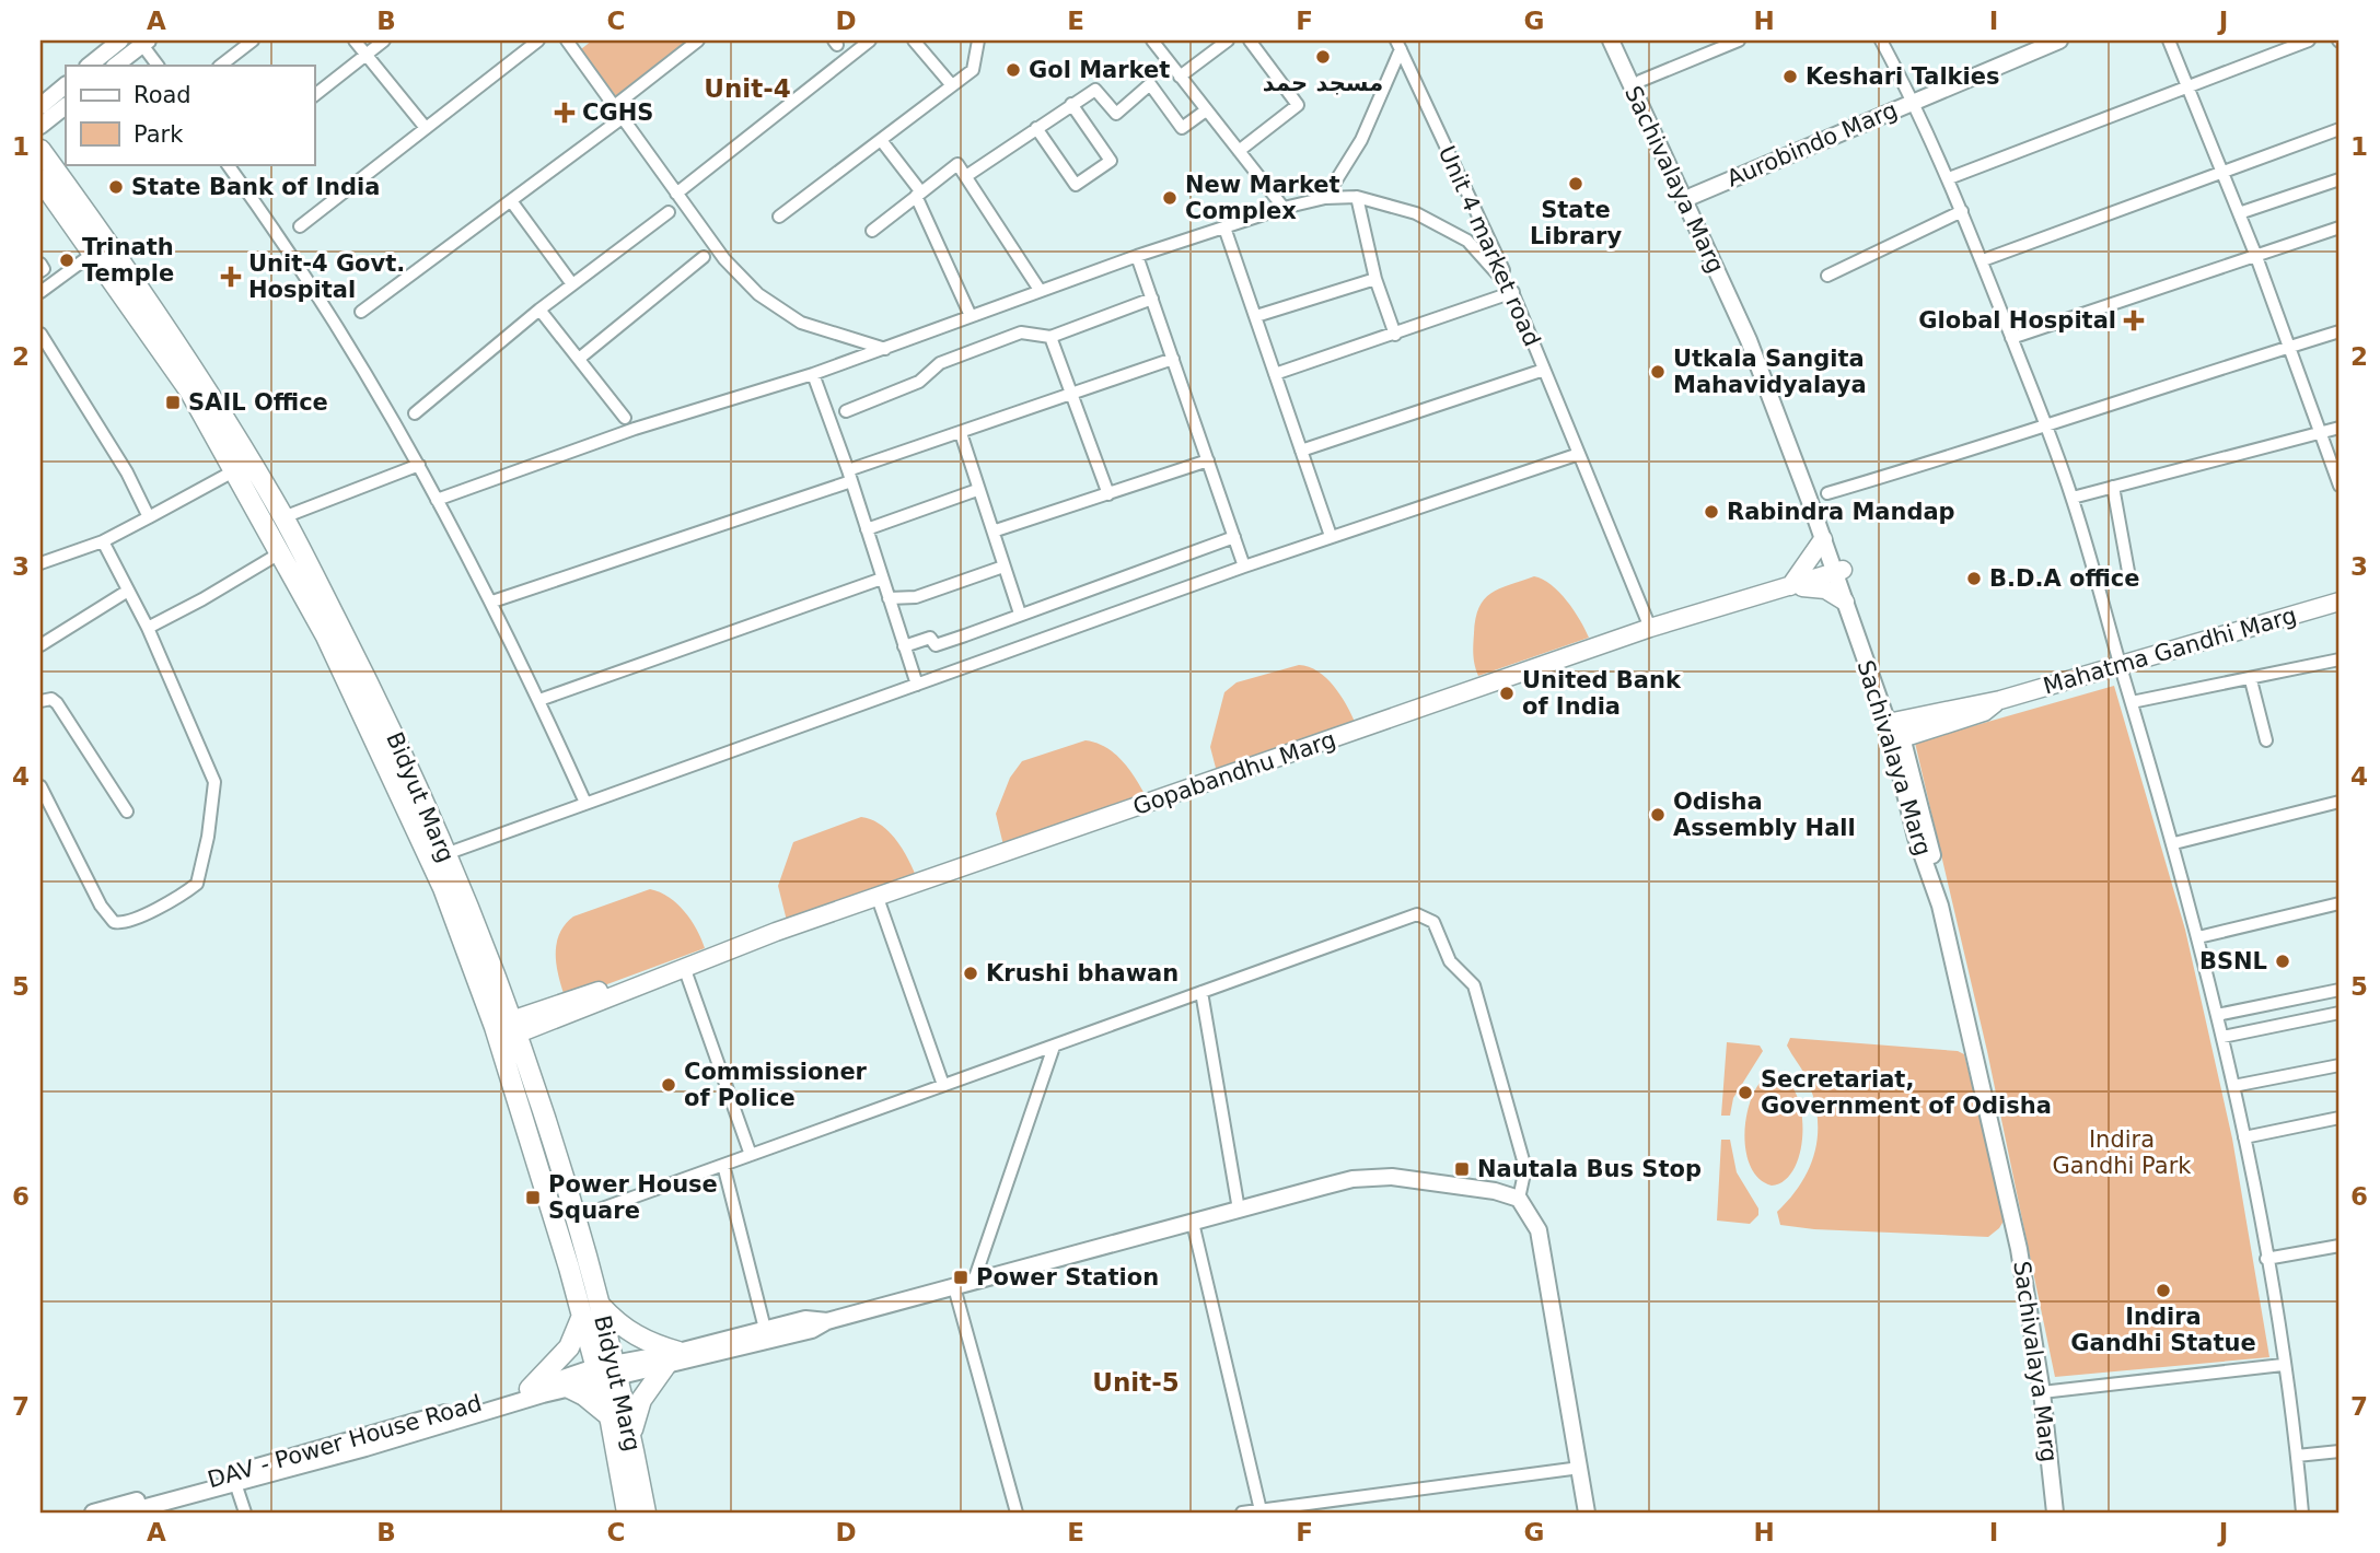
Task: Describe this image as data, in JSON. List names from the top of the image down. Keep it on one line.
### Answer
{"streets":{"main road":["Mahatma Gandhi Marg","Gopabandhu Marg","Bidyut Marg"],"street":["Aurobindo Marg","Sachivalaya Marg","Unit 4 market road","DAV - Power House Road"]},"crossings":[["Aurobindo Marg","Sachivalaya Marg"],["Sachivalaya Marg","Mahatma Gandhi Marg"],["Sachivalaya Marg","Gopabandhu Marg"],["Unit 4 market road","Gopabandhu Marg"],["Gopabandhu Marg","Bidyut Marg"],["Bidyut Marg","DAV - Power House Road"]],"districts":["Unit-4","Unit-5"],"parks":["Indira Gandhi Park"],"places":{"other":["مسجد حمد","Gol Market","Keshari Talkies","State Library","State Bank of India","New Market Complex","Trinath Temple","Utkala Sangita Mahavidyalaya","Rabindra Mandap","B.D.A office","United Bank of India","Odisha Assembly Hall","BSNL","Krushi bhawan","Commissioner of Police","Secretariat, Government of Odisha","Indira Gandhi Statue"],"health":["CGHS","Unit-4 Govt. Hospital","Global Hospital"],"transit":["SAIL Office","Nautala Bus Stop","Power House Square","Power Station"]},"legend":["Road","Park"],"grid":{"columns":["A","B","C","D","E","F","G","H","I","J"],"rows":["1","2","3","4","5","6","7"]}}
